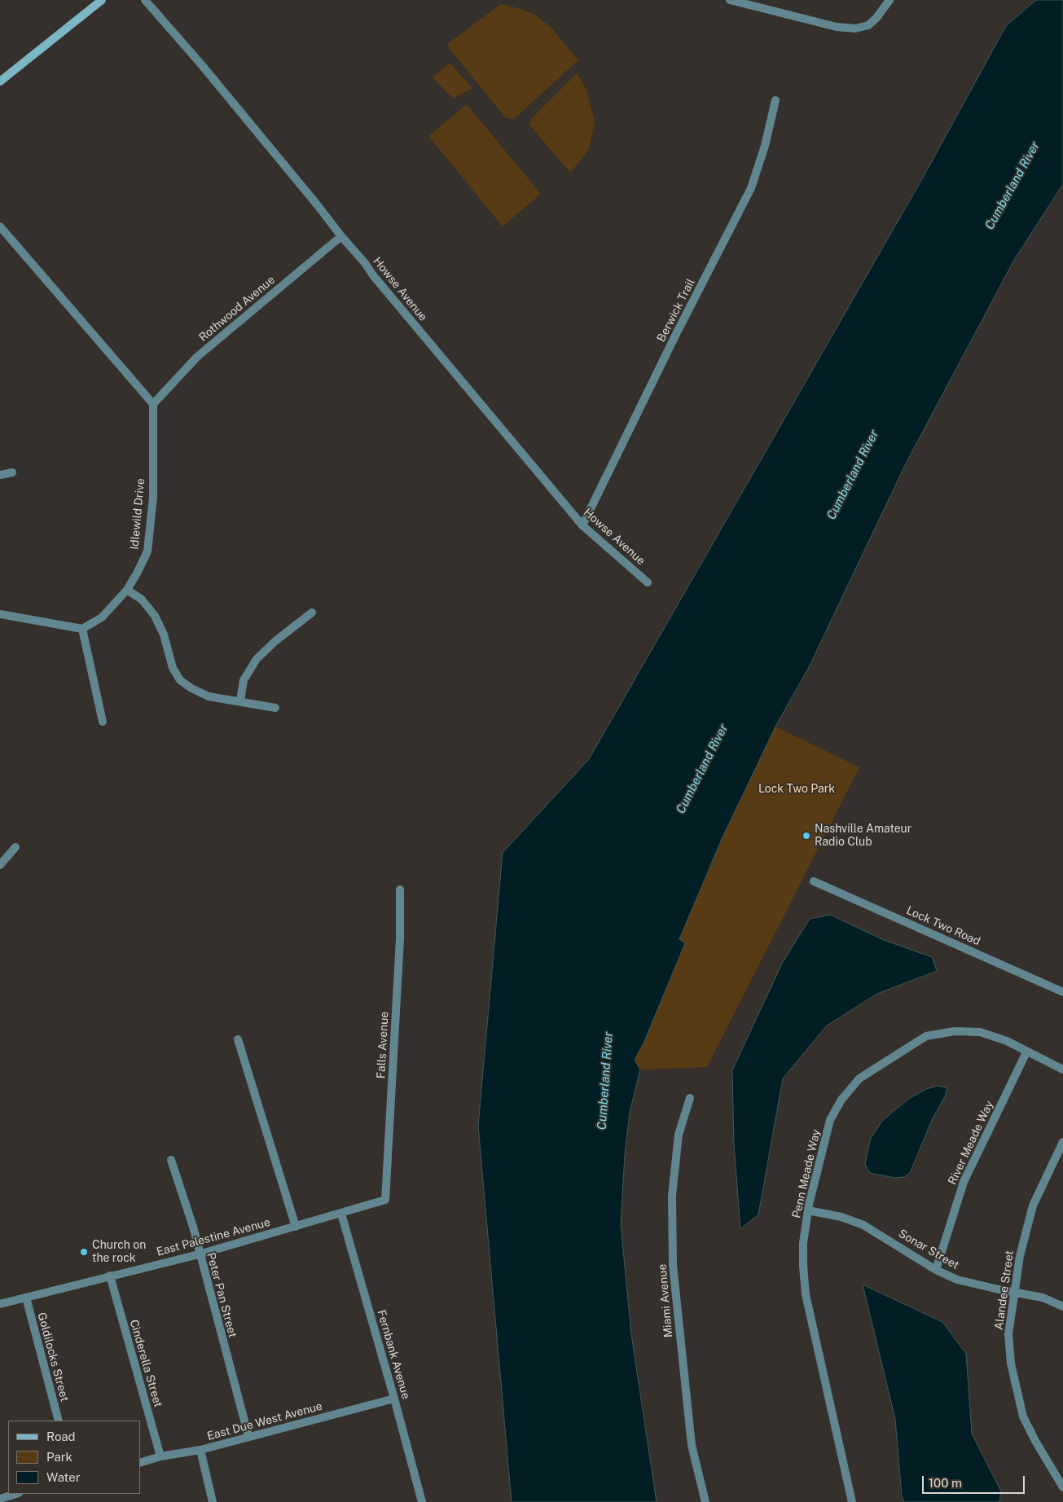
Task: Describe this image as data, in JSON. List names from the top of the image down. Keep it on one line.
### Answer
{"streets":{"street":["Howse Avenue","Rothwood Avenue","Berwick Trail","Idlewild Drive","Lock Two Road","Falls Avenue","River Meade Way","Penn Meade Way","East Palestine Avenue","Sonar Street","Alandee Street","Peter Pan Street","Miami Avenue","Fernbank Avenue","Goldilocks Street","Cinderella Street","East Due West Avenue"]},"crossings":[["Howse Avenue","Rothwood Avenue"],["Howse Avenue","Berwick Trail"],["Rothwood Avenue","Idlewild Drive"],["Falls Avenue","East Palestine Avenue"],["River Meade Way","Penn Meade Way"],["River Meade Way","Sonar Street"],["Penn Meade Way","Sonar Street"],["East Palestine Avenue","Peter Pan Street"],["East Palestine Avenue","Fernbank Avenue"],["East Palestine Avenue","Goldilocks Street"],["East Palestine Avenue","Cinderella Street"],["Sonar Street","Alandee Street"],["Peter Pan Street","East Due West Avenue"],["Fernbank Avenue","East Due West Avenue"],["Cinderella Street","East Due West Avenue"]],"water":["Cumberland River"],"parks":["Lock Two Park"],"places":["Nashville Amateur Radio Club","Church on the rock"],"legend":["Road","Park","Water"],"scale_bar":"100 m"}
